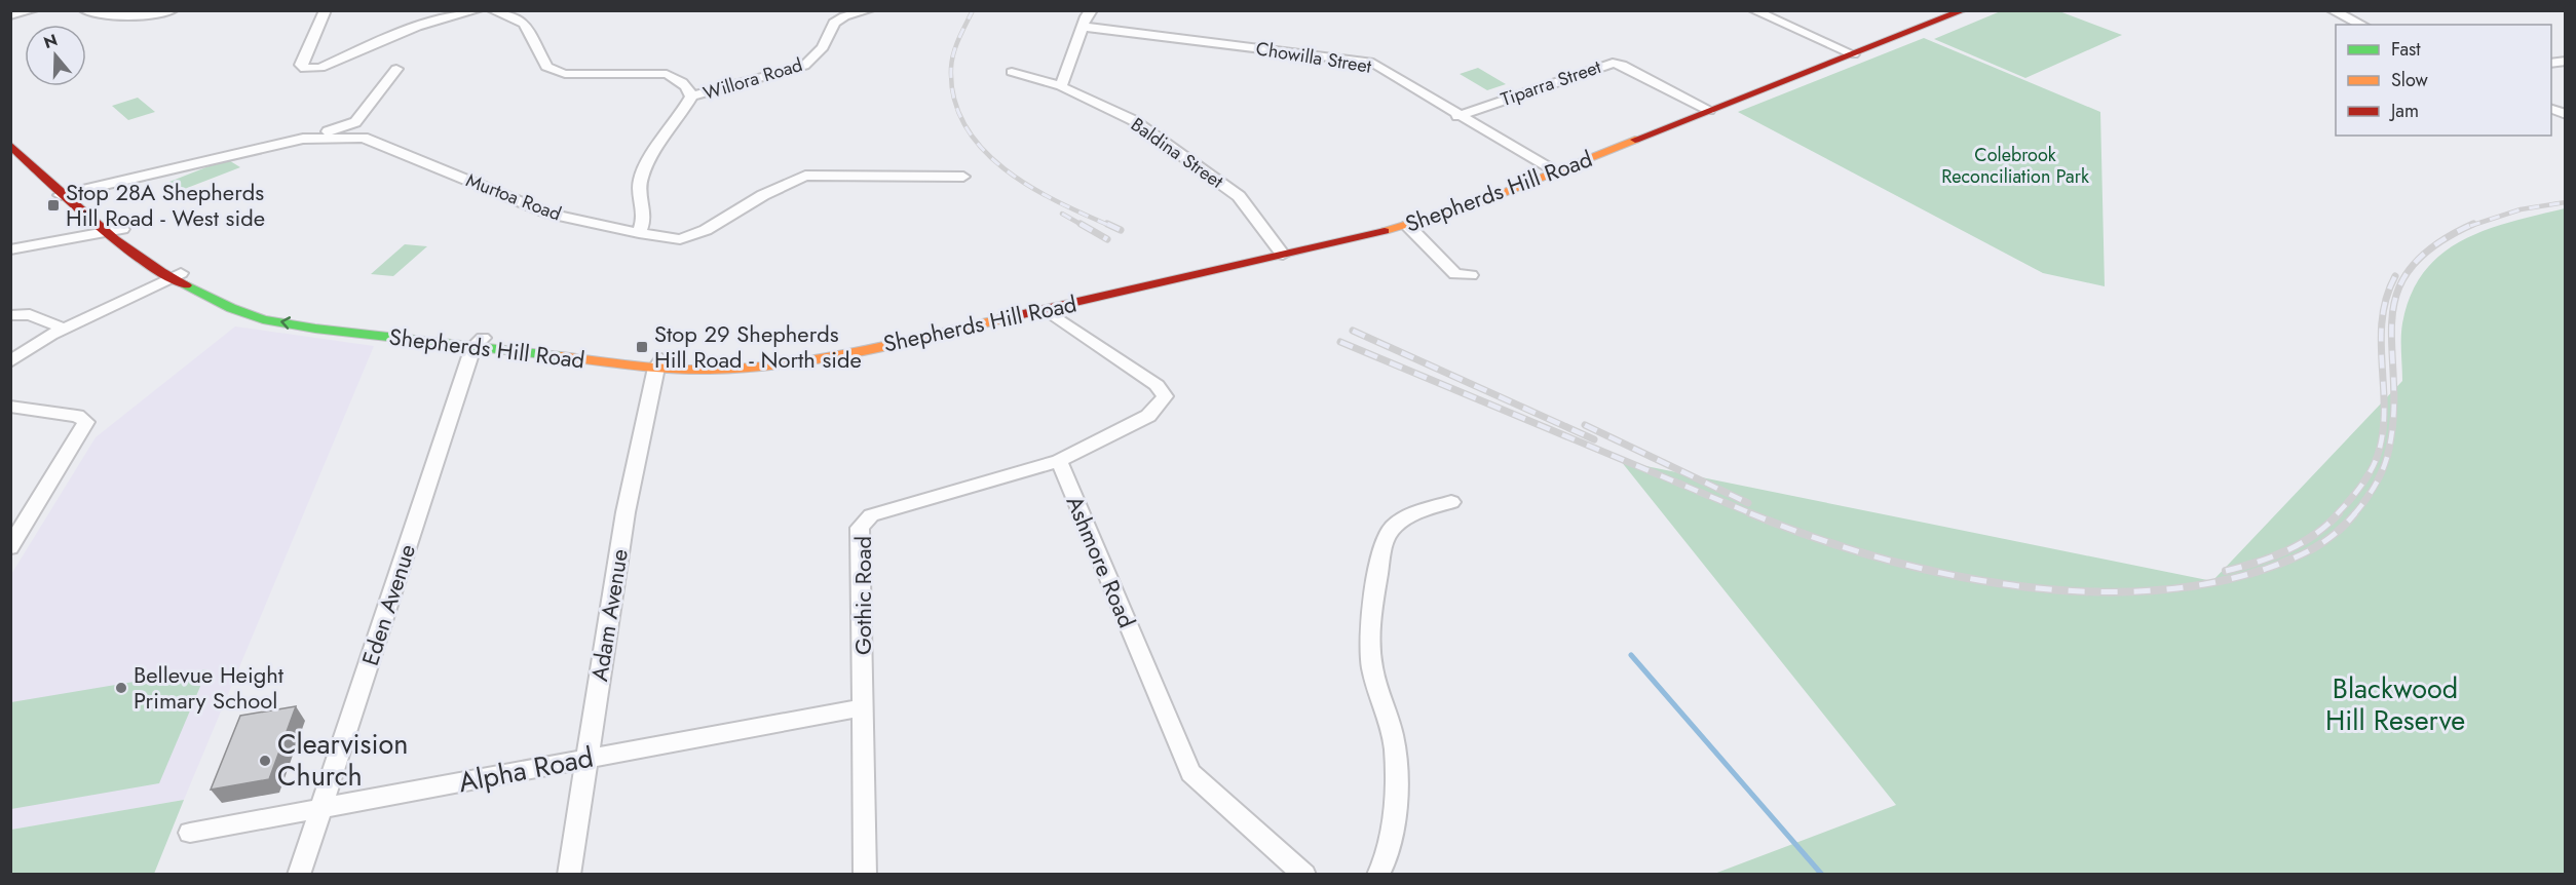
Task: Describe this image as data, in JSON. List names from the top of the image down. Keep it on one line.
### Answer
{"streets":{"main road":["Shepherds Hill Road"],"street":["Chowilla Street","Willora Road","Tiparra Street","Baldina Street","Murtoa Road","Ashmore Road","Gothic Road","Eden Avenue","Adam Avenue","Alpha Road"]},"crossings":[["Chowilla Street","Tiparra Street"],["Chowilla Street","Shepherds Hill Road"],["Willora Road","Murtoa Road"],["Tiparra Street","Shepherds Hill Road"],["Baldina Street","Shepherds Hill Road"],["Shepherds Hill Road","Murtoa Road"],["Shepherds Hill Road","Eden Avenue"],["Shepherds Hill Road","Adam Avenue"],["Ashmore Road","Gothic Road"],["Gothic Road","Alpha Road"],["Eden Avenue","Alpha Road"],["Adam Avenue","Alpha Road"]],"parks":["Colebrook Reconciliation Park","Blackwood Hill Reserve"],"places":{"transit":["Stop 28A Shepherds Hill Road - West side","Stop 29 Shepherds Hill Road - North side"],"other":["Bellevue Height Primary School","Clearvision Church"]},"legend":["Fast","Slow","Jam"],"north":"top"}
